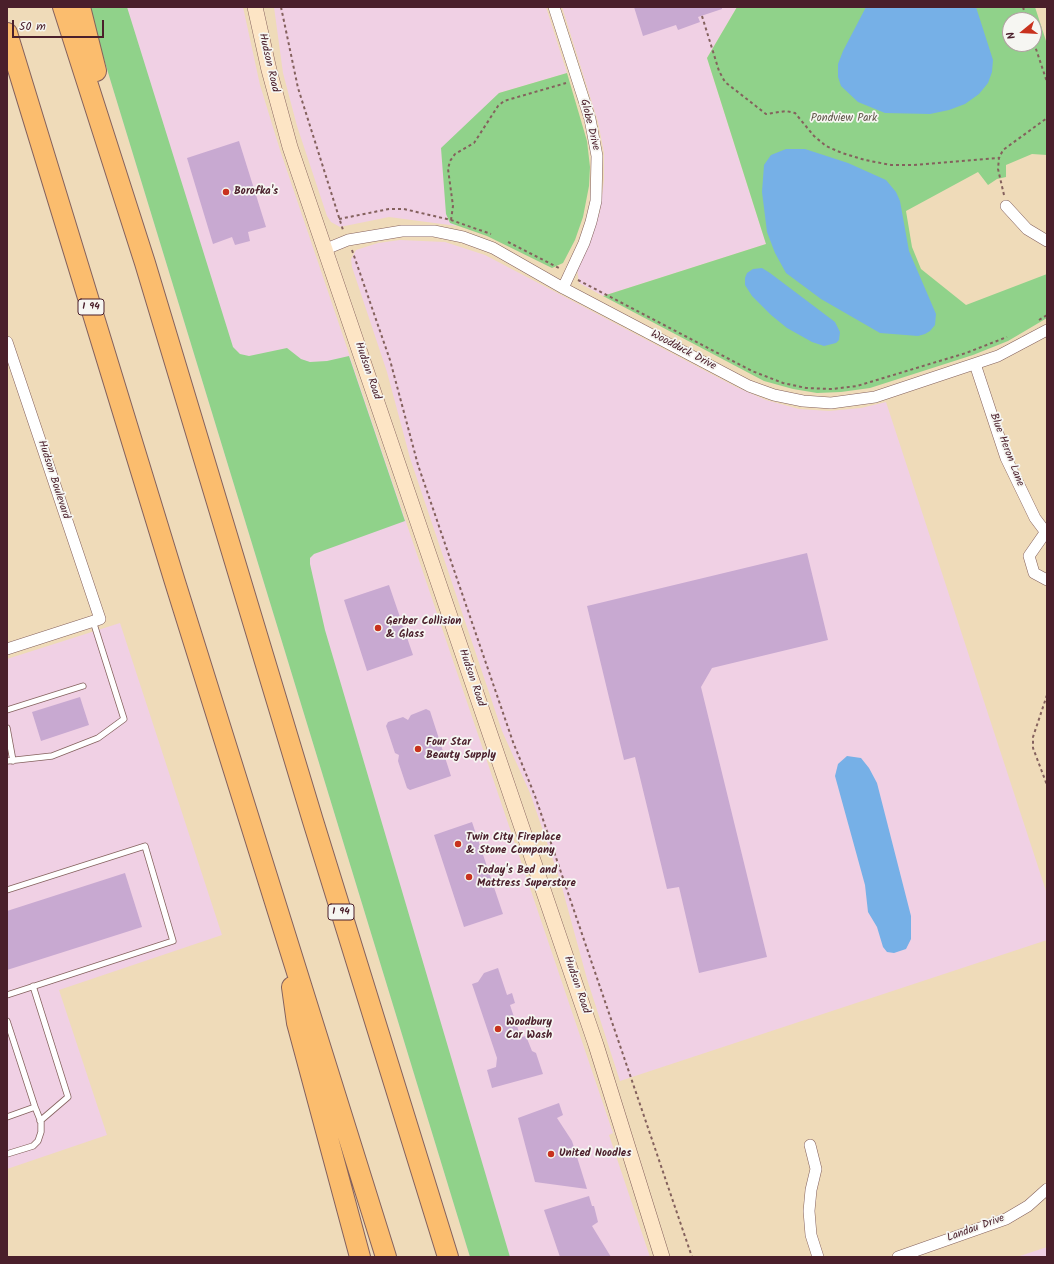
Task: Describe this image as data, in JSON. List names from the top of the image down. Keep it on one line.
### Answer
{"streets":{"highway":["I 94"],"street":["Hudson Road","Globe Drive","Woodduck Drive","Blue Heron Lane","Hudson Boulevard","Landau Drive"]},"crossings":[["Hudson Road","Woodduck Drive"],["Globe Drive","Woodduck Drive"],["Woodduck Drive","Blue Heron Lane"]],"parks":["Pondview Park"],"places":["Borofka's","Gerber Collision & Glass","Four Star Beauty Supply","Twin City Fireplace & Stone Company","Today's Bed and Mattress Superstore","Woodbury Car Wash","United Noodles"],"scale_bar":"50 m","north":"left"}
